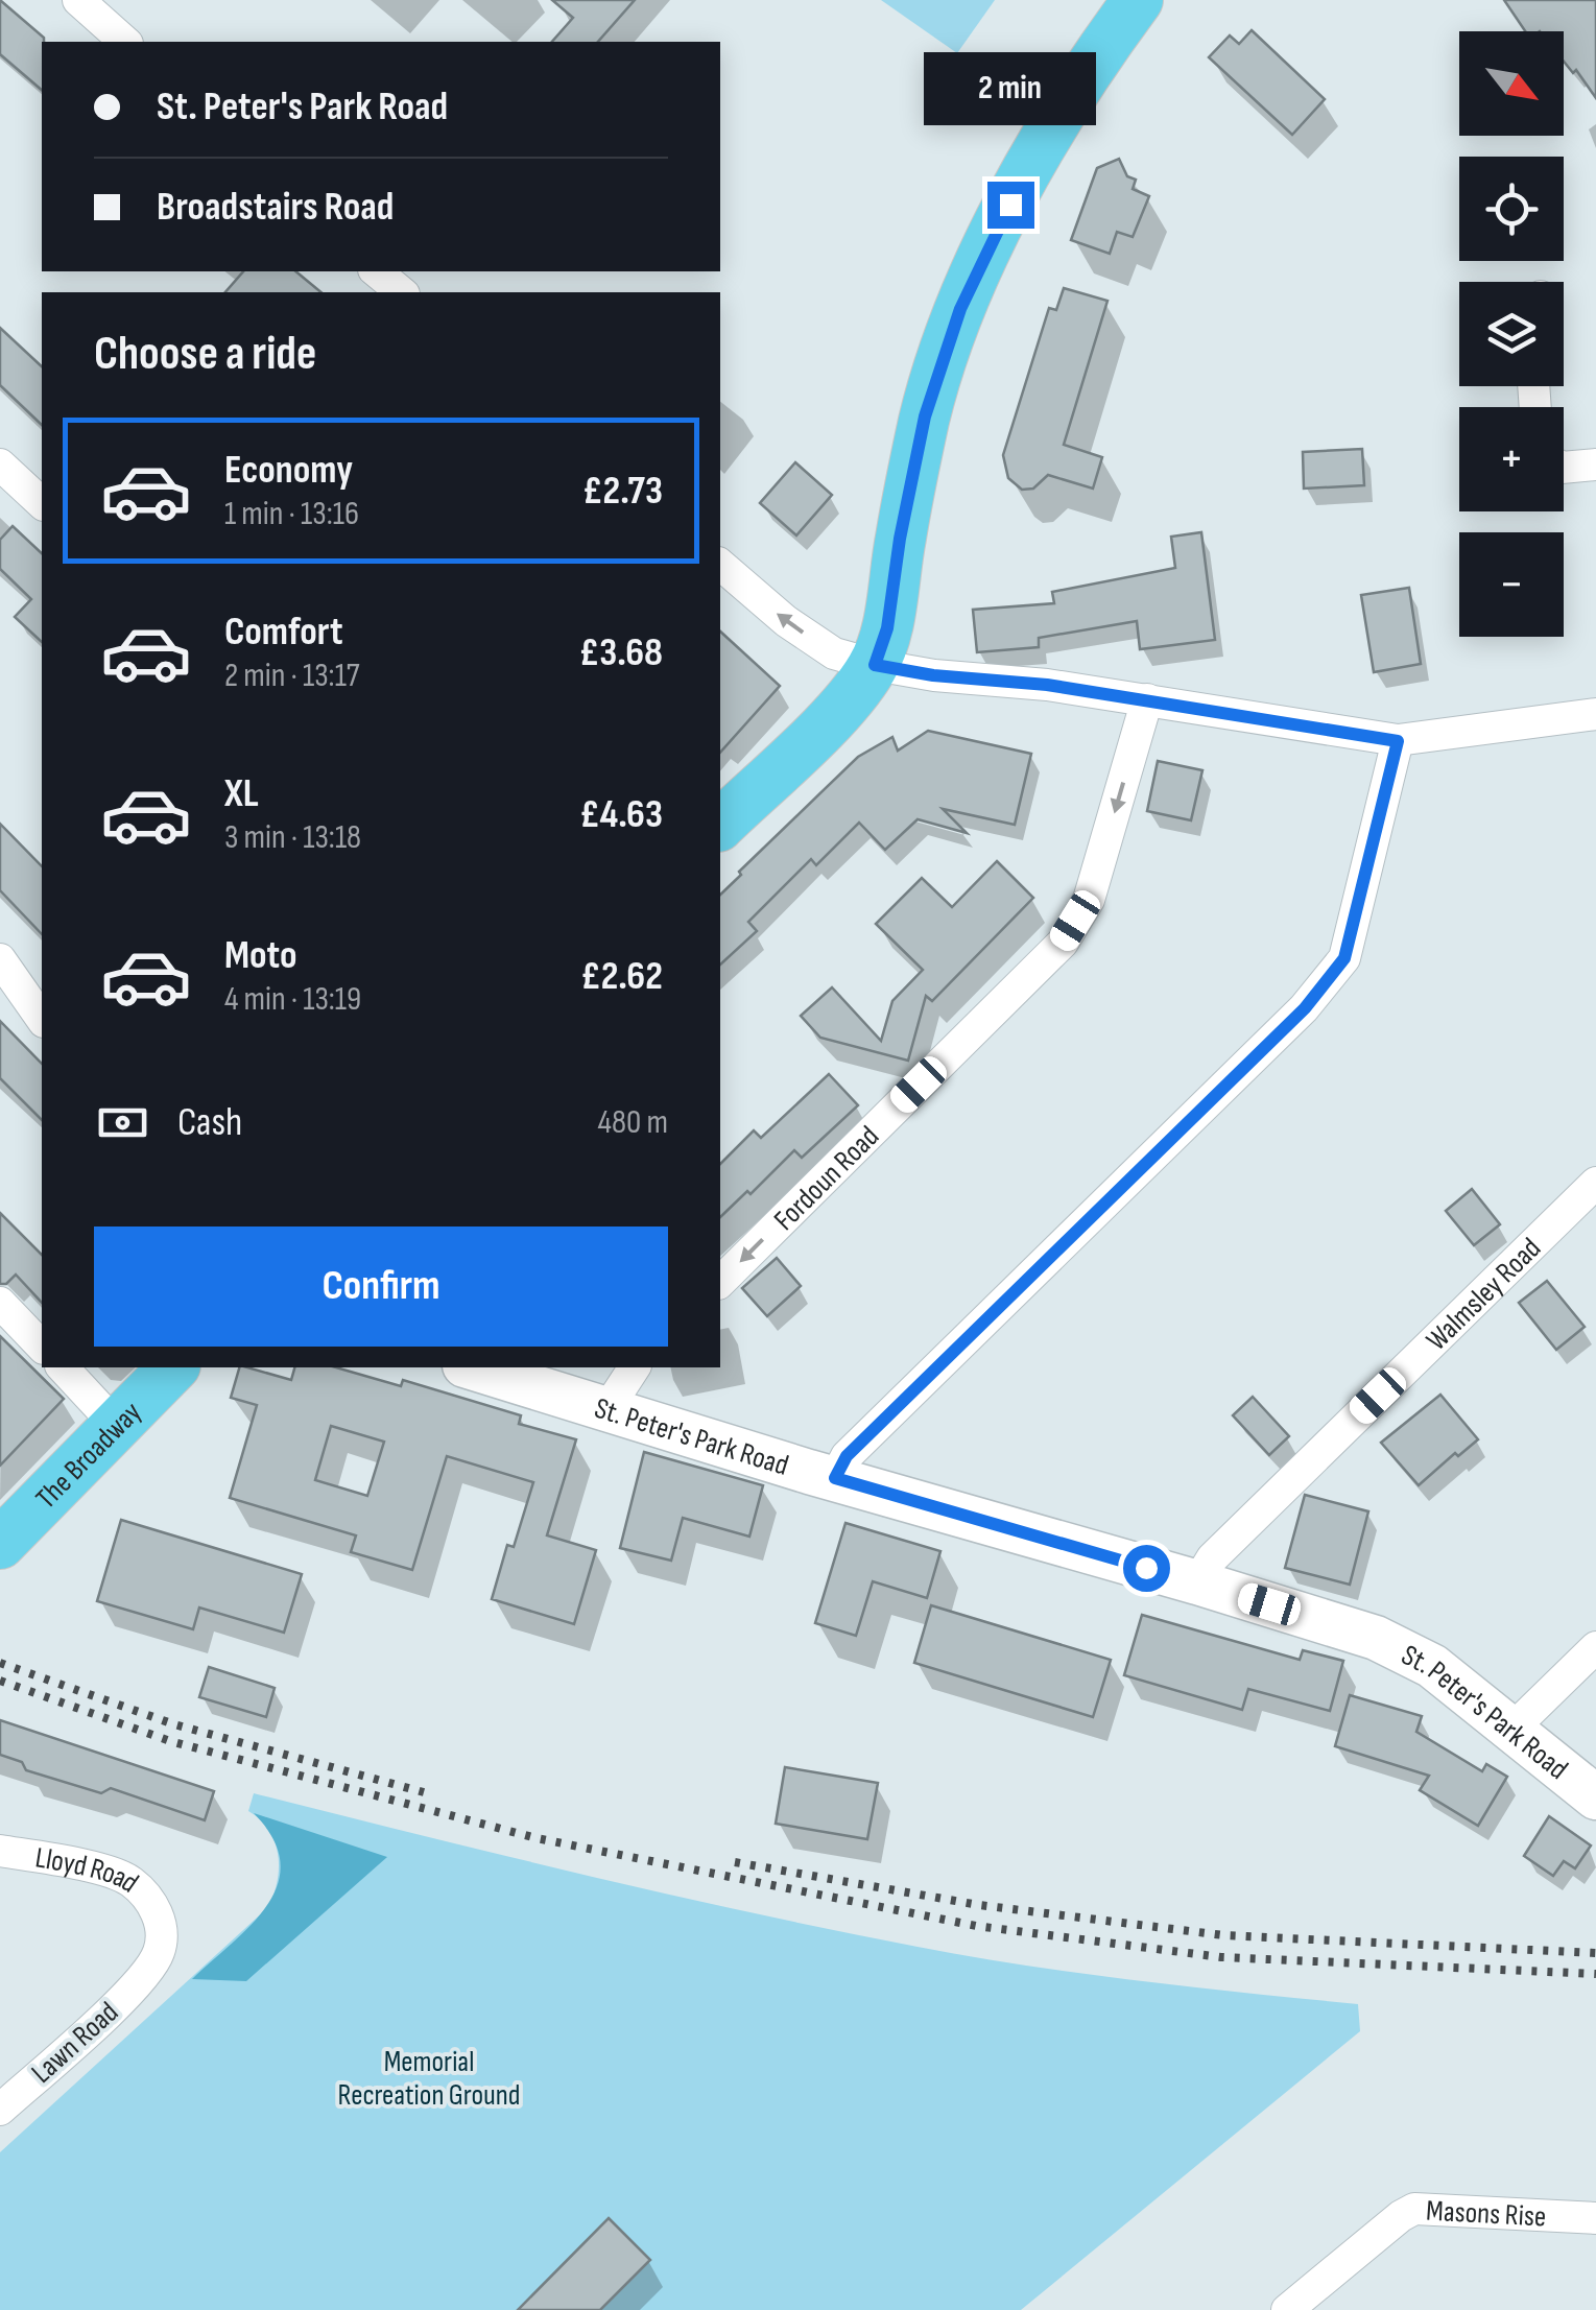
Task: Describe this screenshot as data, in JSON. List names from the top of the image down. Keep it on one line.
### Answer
{"streets":{"main road":["St. Peter's Park Road","The Broadway"],"street":["Fordoun Road","Walmsley Road","Lloyd Road","Lawn Road","Masons Rise"]},"crossings":[["Walmsley Road","St. Peter's Park Road"],["Lloyd Road","Lawn Road"]],"parks":["Memorial Recreation Ground"],"north":"bottom right","page":{"map_buttons":["+","−"],"banner":["St. Peter's Park Road","Broadstairs Road"],"bubble":"2 min","heading":"Choose a ride","list":[{"name":"Economy","note":"1 min · 13:16","value":"£2.73"},{"name":"Comfort","note":"2 min · 13:17","value":"£3.68"},{"name":"XL","note":"3 min · 13:18","value":"£4.63"},{"name":"Moto","note":"4 min · 13:19","value":"£2.62"}],"pay":["Cash","480 m"],"buttons":"Confirm"}}
